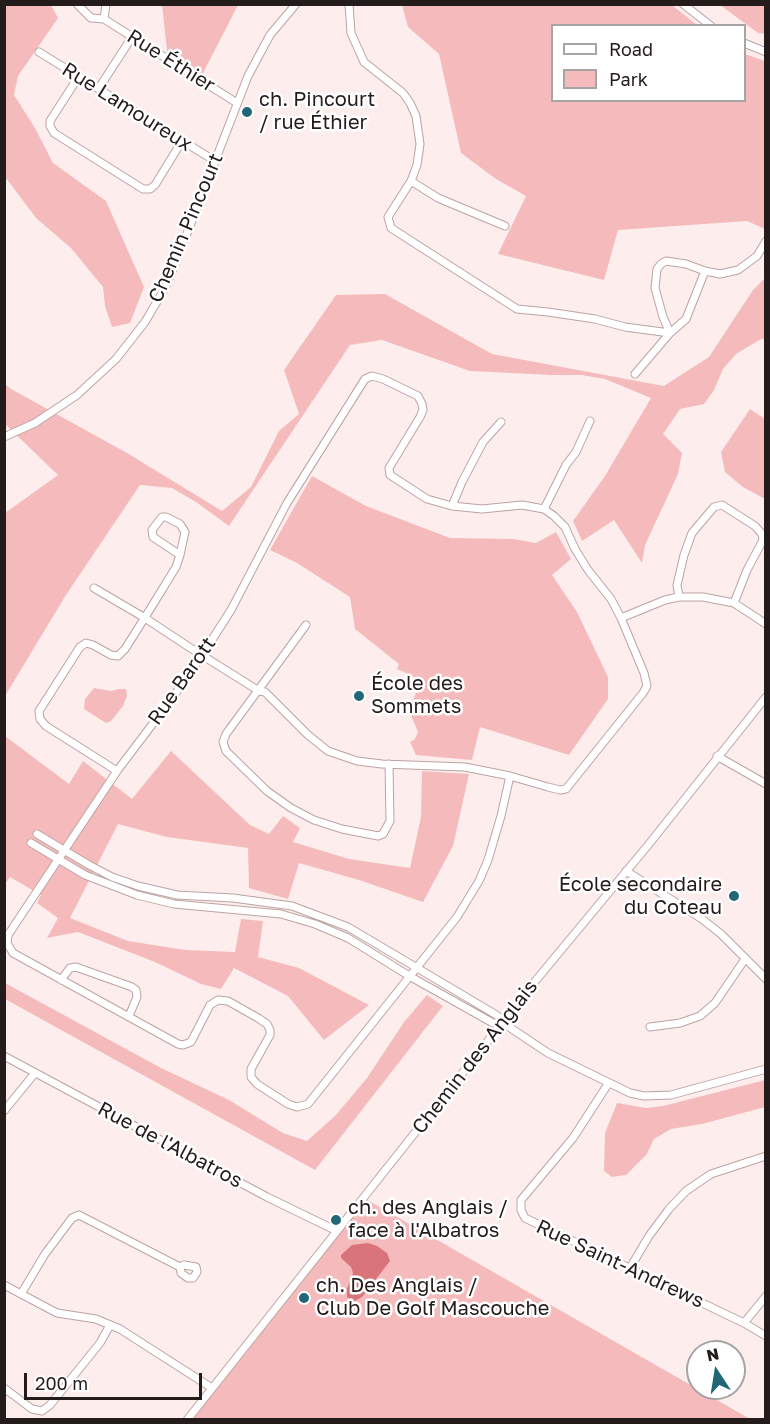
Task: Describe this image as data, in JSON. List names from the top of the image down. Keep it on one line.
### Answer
{"streets":{"street":["Rue Éthier","Rue Lamoureux","Chemin Pincourt","Rue Barott","Chemin des Anglais","Rue de l'Albatros","Rue Saint-Andrews"]},"crossings":[["Rue Éthier","Chemin Pincourt"],["Rue Lamoureux","Chemin Pincourt"],["Chemin des Anglais","Rue de l'Albatros"]],"places":["ch. Pincourt / rue Éthier","École des Sommets","École secondaire du Coteau","ch. des Anglais / face à l'Albatros","ch. Des Anglais / Club De Golf Mascouche"],"legend":["Road","Park"],"scale_bar":"200 m","north":"top"}
